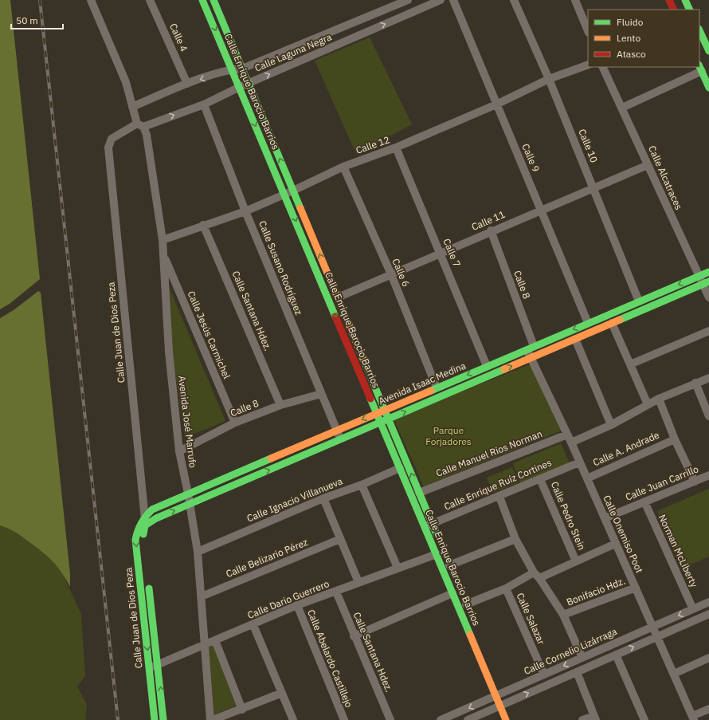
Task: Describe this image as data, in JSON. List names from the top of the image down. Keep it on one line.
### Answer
{"streets":{"main road":["Calle Enrique Barocio Barrios","Calle Juan de Dios Peza","Avenida Isaac Medina"],"street":["Calle 4","Calle Laguna Negra","Calle 12","Calle 10","Calle 9","Calle Alcatraces","Calle 11","Calle 7","Calle Susano Rodríguez","Calle 6","Calle 8","Calle Santana Hdez.","Calle Jesús Carmichel","Avenida José Marrufo","Calle A. Andrade","Calle Manuel Ríos Norman","Calle Juan Carrillo","Calle Enrique Ruíz Cortines","Calle Ignacio Villanueva","Calle Pedro Stein","Calle Onemiso Poot","Norman McLiberty","Calle Belizario Pérez","Bonifacio Hdz.","Calle Dario Guerrero","Calle Salazar","Calle Cornelio Lizárraga","Calle Abelardo Castillejo"]},"crossings":[["Calle 4","Calle Laguna Negra"],["Calle Laguna Negra","Calle Enrique Barocio Barrios"],["Calle Laguna Negra","Calle Susano Rodríguez"],["Calle Laguna Negra","Calle Juan de Dios Peza"],["Calle Laguna Negra","Avenida José Marrufo"],["Calle Enrique Barocio Barrios","Calle 12"],["Calle Enrique Barocio Barrios","Calle 11"],["Calle Enrique Barocio Barrios","Avenida Isaac Medina"],["Calle Enrique Barocio Barrios","Calle Manuel Ríos Norman"],["Calle Enrique Barocio Barrios","Calle Enrique Ruíz Cortines"],["Calle Enrique Barocio Barrios","Calle Ignacio Villanueva"],["Calle Enrique Barocio Barrios","Calle Dario Guerrero"],["Calle Enrique Barocio Barrios","Calle Cornelio Lizárraga"],["Calle 12","Calle 10"],["Calle 12","Calle 9"],["Calle 12","Calle 7"],["Calle 12","Calle Susano Rodríguez"],["Calle 12","Calle 6"],["Calle 12","Calle Santana Hdez."],["Calle 12","Avenida José Marrufo"],["Calle 10","Calle 11"],["Calle 10","Avenida Isaac Medina"],["Calle 9","Calle 11"],["Calle 9","Avenida Isaac Medina"],["Calle Alcatraces","Calle 11"],["Calle Alcatraces","Avenida Isaac Medina"],["Calle 11","Calle 7"],["Calle 11","Calle 6"],["Calle 11","Calle 8"],["Calle 7","Avenida Isaac Medina"],["Calle Susano Rodríguez","Calle 8"],["Calle Susano Rodríguez","Avenida Isaac Medina"],["Calle 6","Avenida Isaac Medina"],["Calle 8","Calle Santana Hdez."],["Calle 8","Calle Jesús Carmichel"],["Calle 8","Avenida Isaac Medina"],["Calle 8","Avenida José Marrufo"],["Calle 8","Calle Onemiso Poot"],["Calle Santana Hdez.","Calle Dario Guerrero"],["Calle Juan de Dios Peza","Avenida Isaac Medina"],["Calle Juan de Dios Peza","Calle Dario Guerrero"],["Calle Jesús Carmichel","Avenida José Marrufo"],["Avenida Isaac Medina","Avenida José Marrufo"],["Avenida Isaac Medina","Calle Onemiso Poot"],["Avenida José Marrufo","Calle Ignacio Villanueva"],["Avenida José Marrufo","Calle Belizario Pérez"],["Avenida José Marrufo","Calle Dario Guerrero"],["Calle A. Andrade","Calle Onemiso Poot"],["Calle Manuel Ríos Norman","Calle Onemiso Poot"],["Calle Juan Carrillo","Calle Onemiso Poot"],["Calle Juan Carrillo","Norman McLiberty"],["Calle Enrique Ruíz Cortines","Calle Pedro Stein"],["Calle Enrique Ruíz Cortines","Calle Onemiso Poot"],["Calle Onemiso Poot","Bonifacio Hdz."],["Calle Onemiso Poot","Calle Cornelio Lizárraga"],["Norman McLiberty","Calle Cornelio Lizárraga"],["Calle Dario Guerrero","Calle Abelardo Castillejo"],["Calle Salazar","Calle Cornelio Lizárraga"]],"parks":["Parque Forjadores"],"legend":["Fluido","Lento","Atasco"],"scale_bar":"50 m"}
